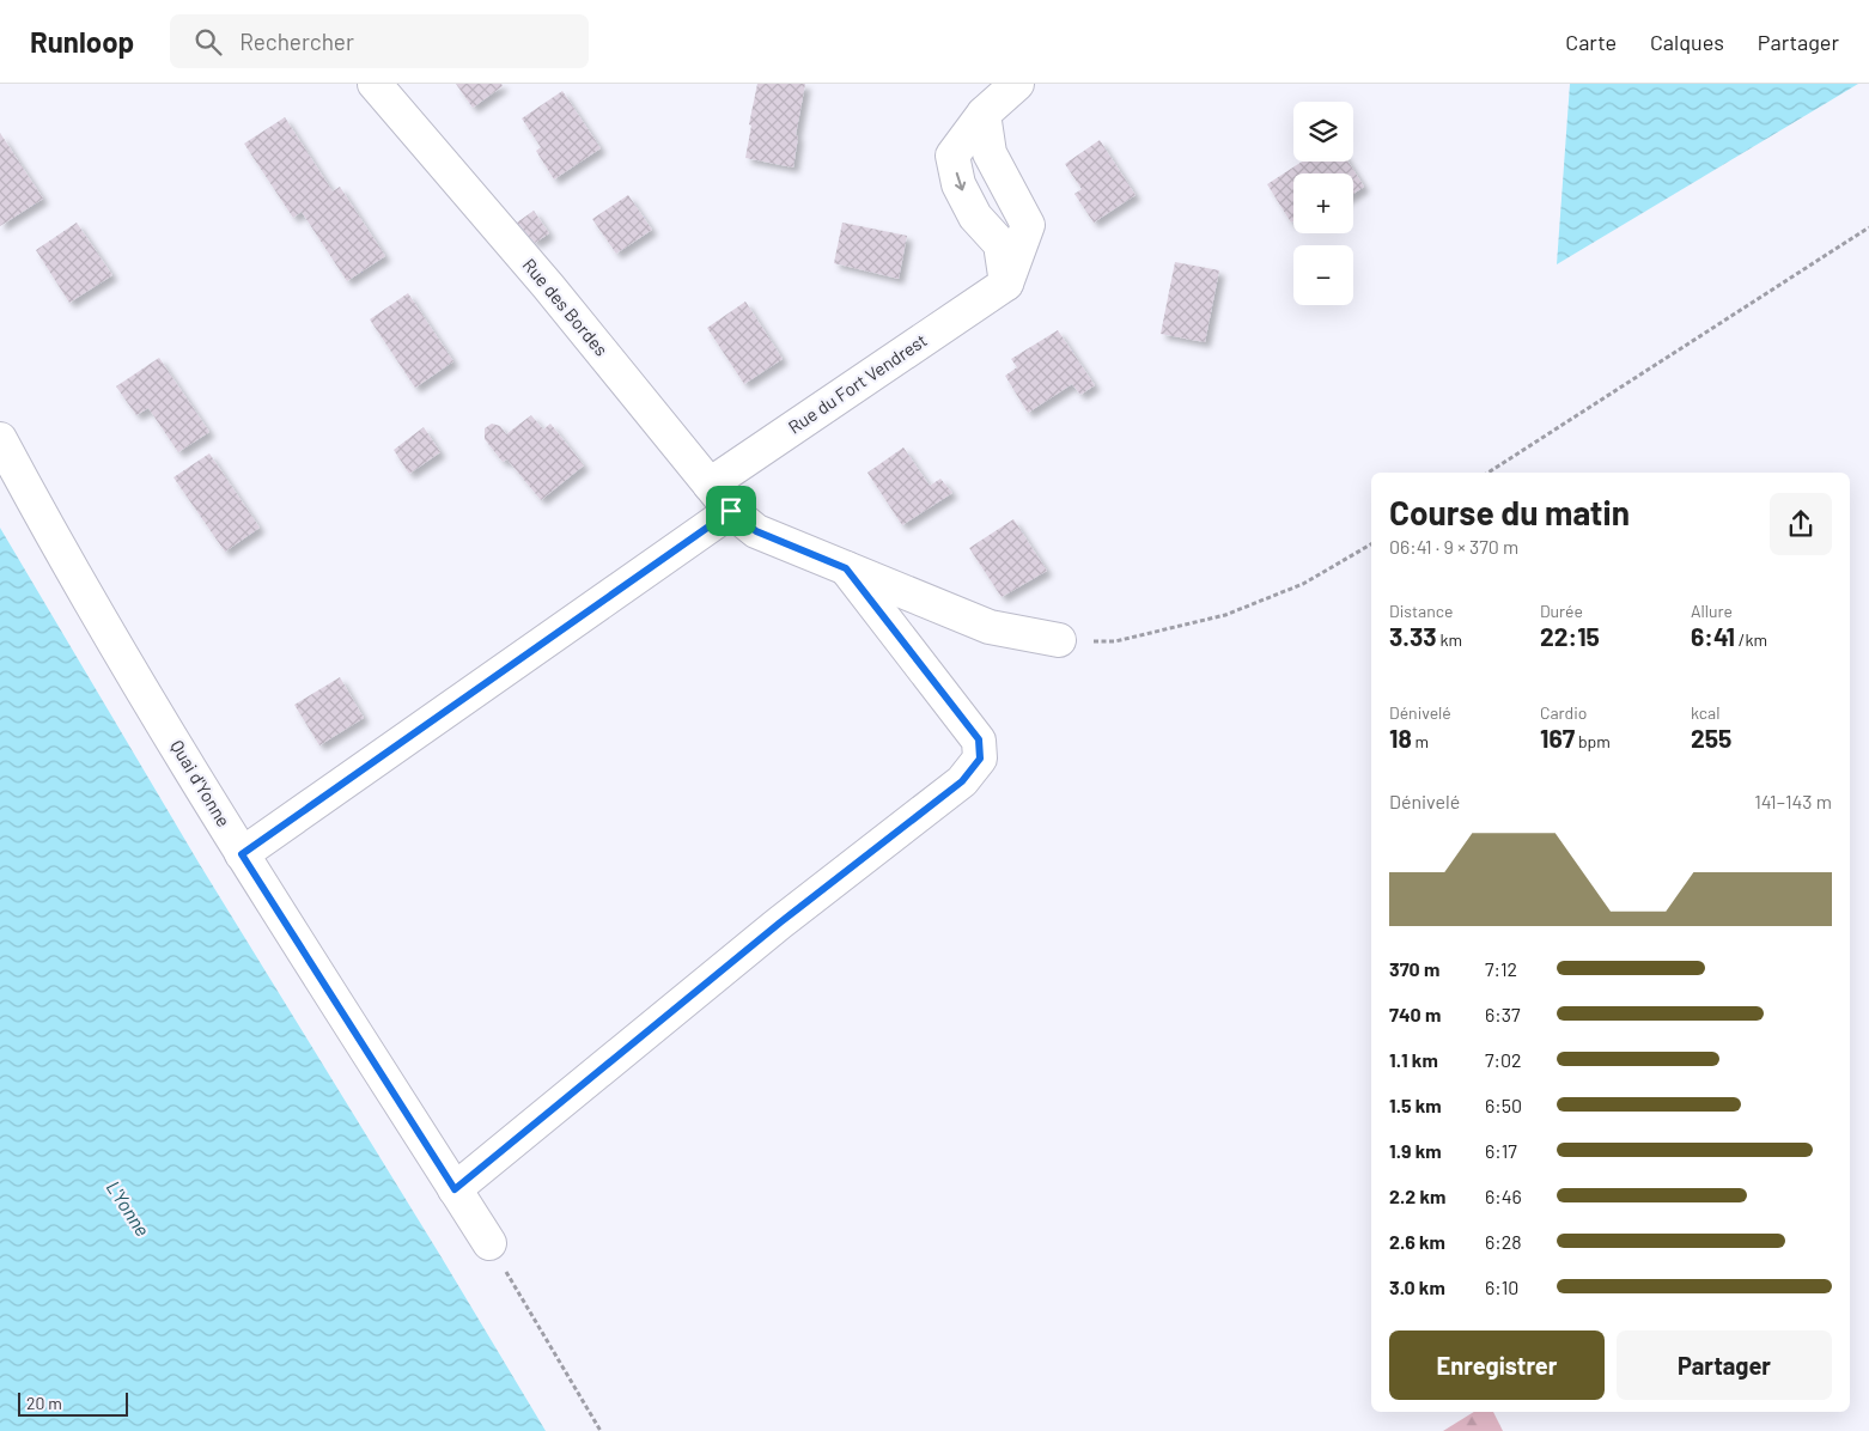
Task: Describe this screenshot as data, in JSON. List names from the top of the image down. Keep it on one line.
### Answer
{"streets":{"street":["Rue des Bordes","Rue du Fort Vendrest","Quai d'Yonne"]},"crossings":[["Rue des Bordes","Rue du Fort Vendrest"]],"water":["L'Yonne"],"scale_bar":"20 m","page":{"header":"Runloop","search":"Rechercher","nav":["Carte","Calques","Partager"],"map_buttons":["+","−"],"heading":["Course du matin","06:41 · 9 × 370 m"],"stats":[["Distance","3.33 km"],["Durée","22:15"],["Allure","6:41 /km"],["Dénivelé","18 m"],["Cardio","167 bpm"],["kcal","255"]],"chart":["Dénivelé","141–143 m"],"list":[{"name":"370 m","note":"7:12"},{"name":"740 m","note":"6:37"},{"name":"1.1 km","note":"7:02"},{"name":"1.5 km","note":"6:50"},{"name":"1.9 km","note":"6:17"},{"name":"2.2 km","note":"6:46"},{"name":"2.6 km","note":"6:28"},{"name":"3.0 km","note":"6:10"}],"buttons":["Enregistrer","Partager"],"scale":"20 m"}}
